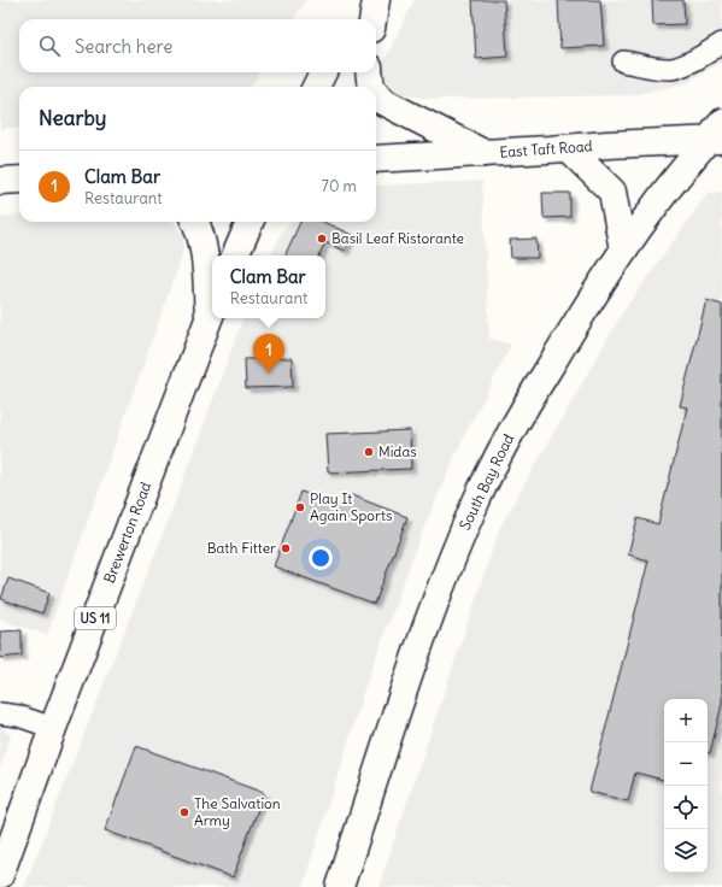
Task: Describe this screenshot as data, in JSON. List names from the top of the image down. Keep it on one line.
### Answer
{"streets":{"main road":["East Taft Road","South Bay Road","Brewerton Road","US 11"]},"crossings":[["East Taft Road","South Bay Road"]],"places":["Basil Leaf Ristorante","Midas","Play It Again Sports","Bath Fitter","The Salvation Army"],"page":{"search":"Search here","heading":"Nearby","list":[{"mark":"1","name":"Clam Bar","note":"Restaurant","value":"70 m"}],"popup":["Clam Bar","Restaurant"],"pins":"1","map_buttons":["+","−"]}}
